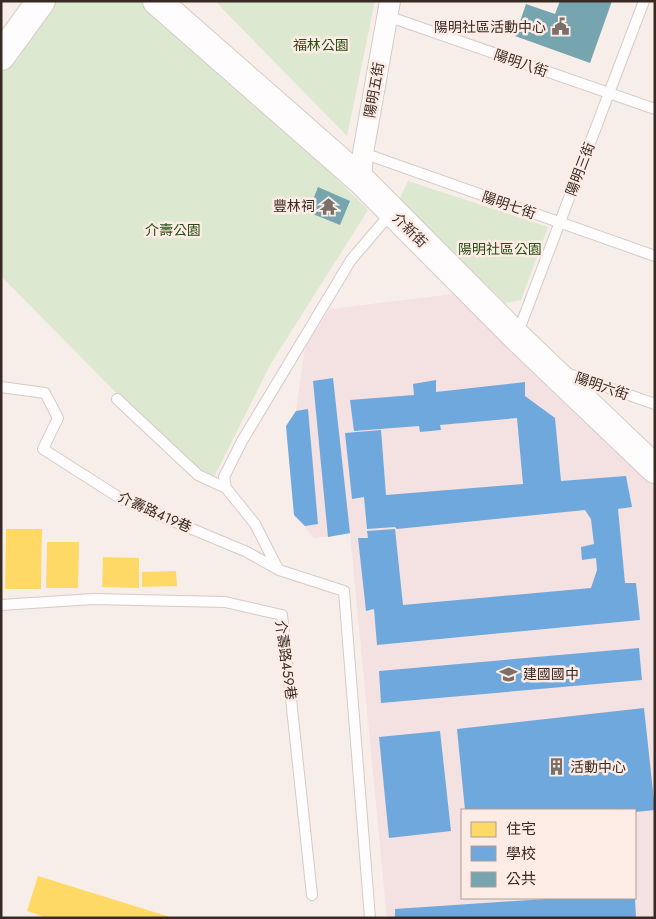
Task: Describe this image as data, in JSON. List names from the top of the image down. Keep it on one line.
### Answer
{"streets":{"street":["陽明五街","介新街"],"lane":["陽明八街","陽明三街","陽明七街","陽明六街","介壽路419巷","介壽路459巷"]},"crossings":[["陽明八街","陽明五街"],["陽明八街","陽明三街"],["陽明五街","陽明七街"],["陽明五街","介新街"],["陽明三街","陽明七街"],["陽明三街","介新街"],["陽明七街","介新街"],["介新街","陽明六街"]],"parks":["福林公園","介壽公園","陽明社區公園"],"places":{"public building":["陽明社區活動中心"],"temple":["豐林祠"],"school or university":["建國國中"],"building":["活動中心"]},"legend":["住宅","學校","公共"]}
